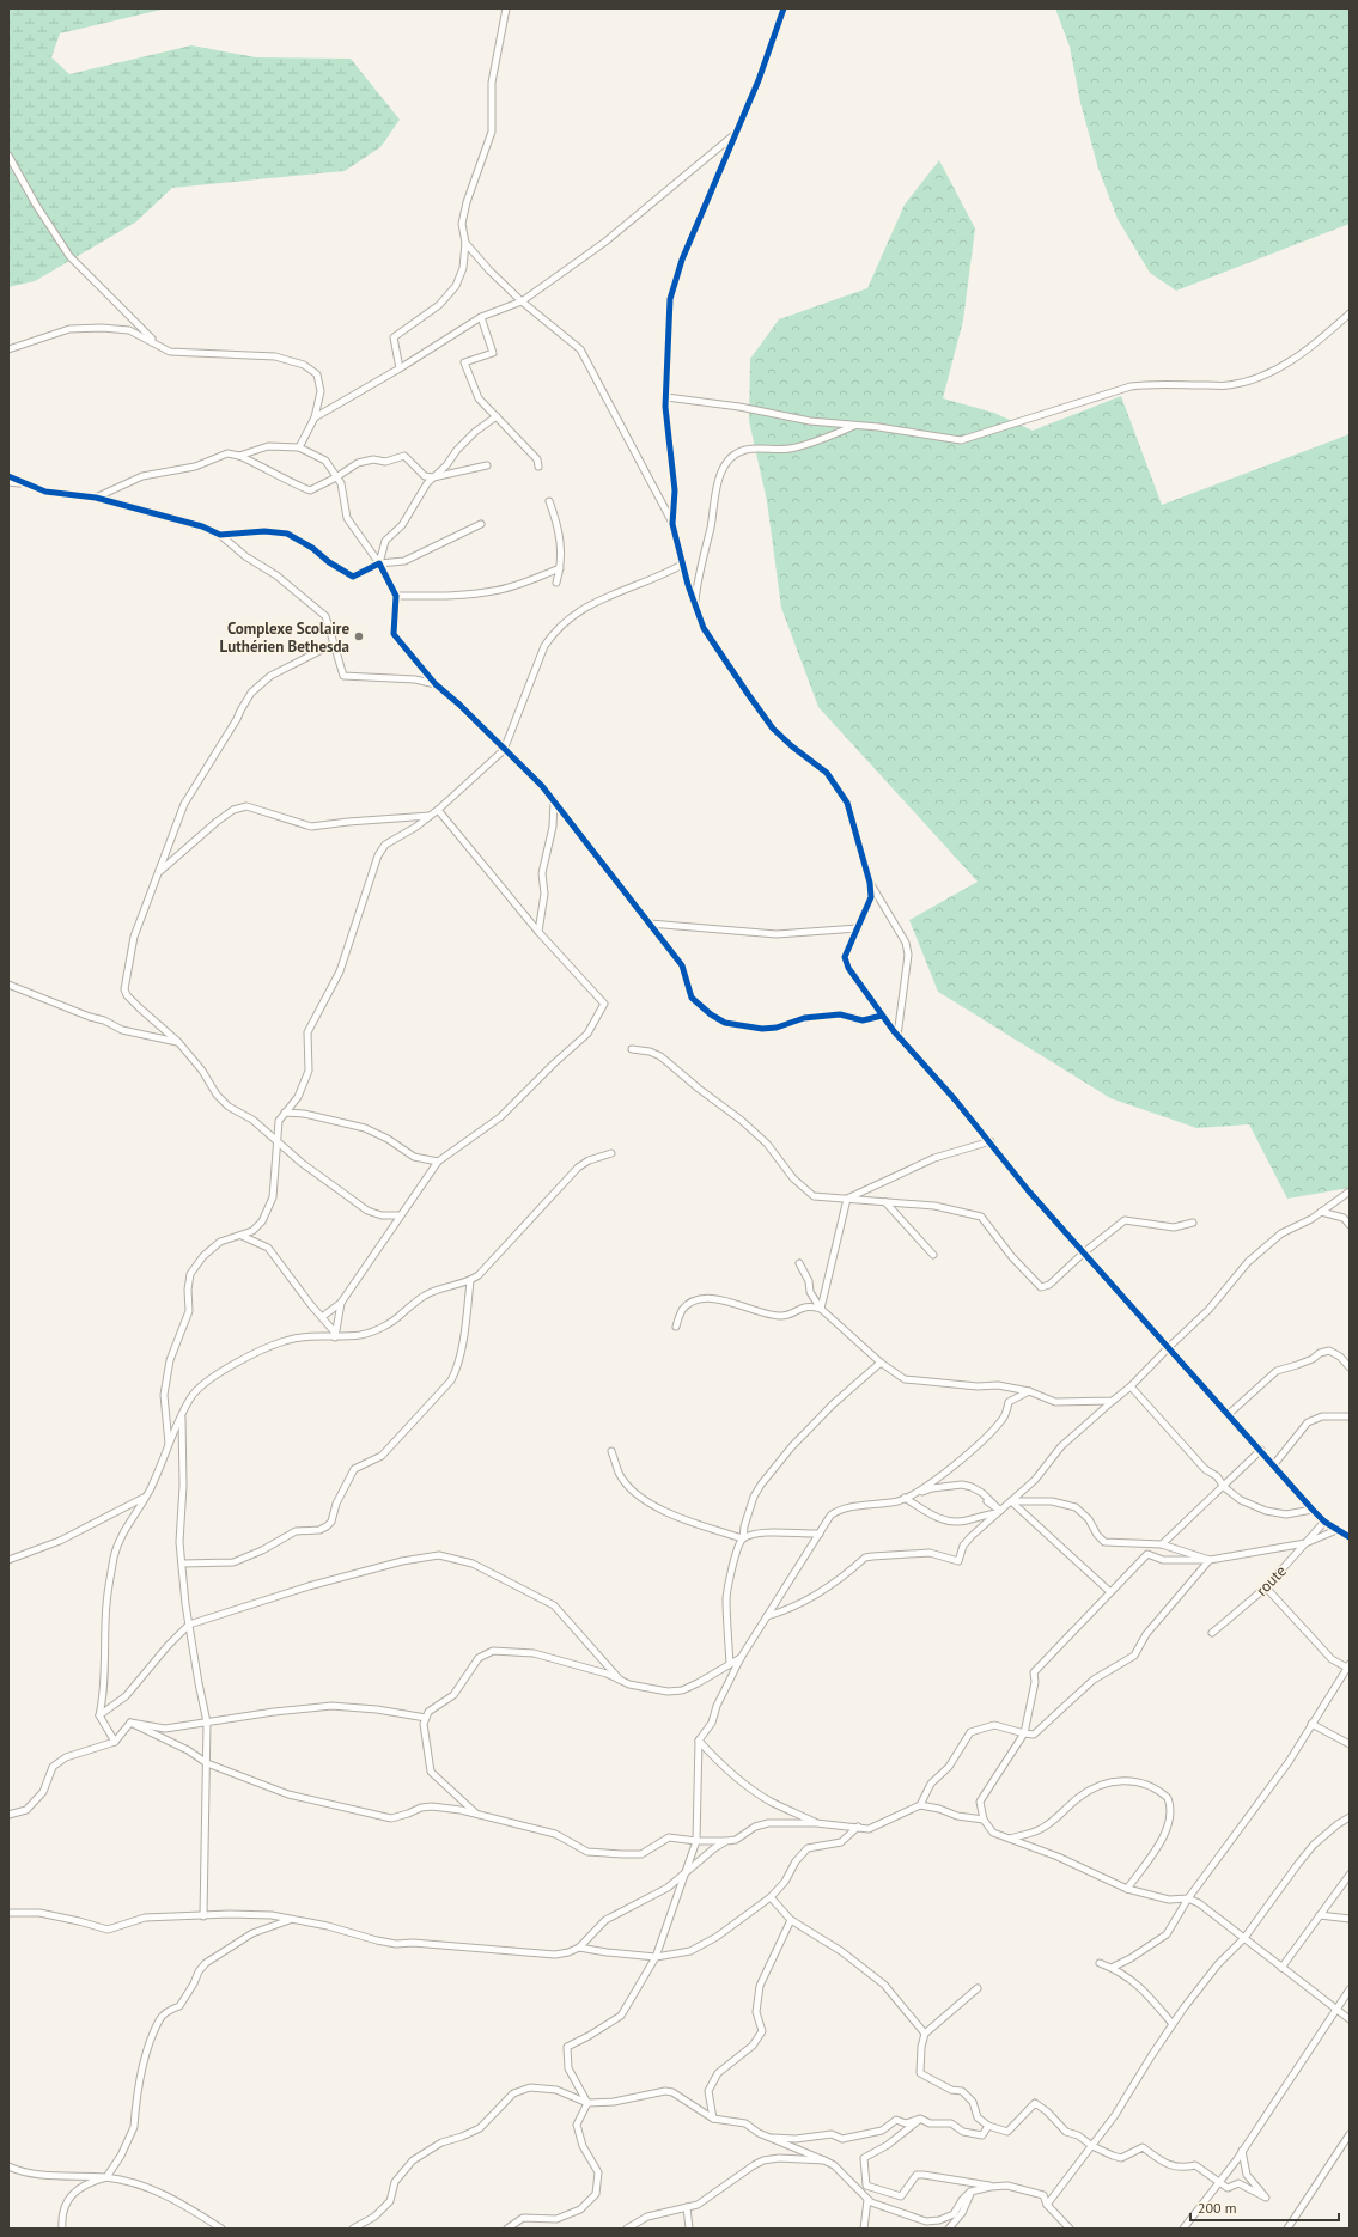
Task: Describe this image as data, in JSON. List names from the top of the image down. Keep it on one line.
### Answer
{"streets":{"street":["route"]},"places":["Complexe Scolaire Luthérien Bethesda"],"scale_bar":"200 m"}
